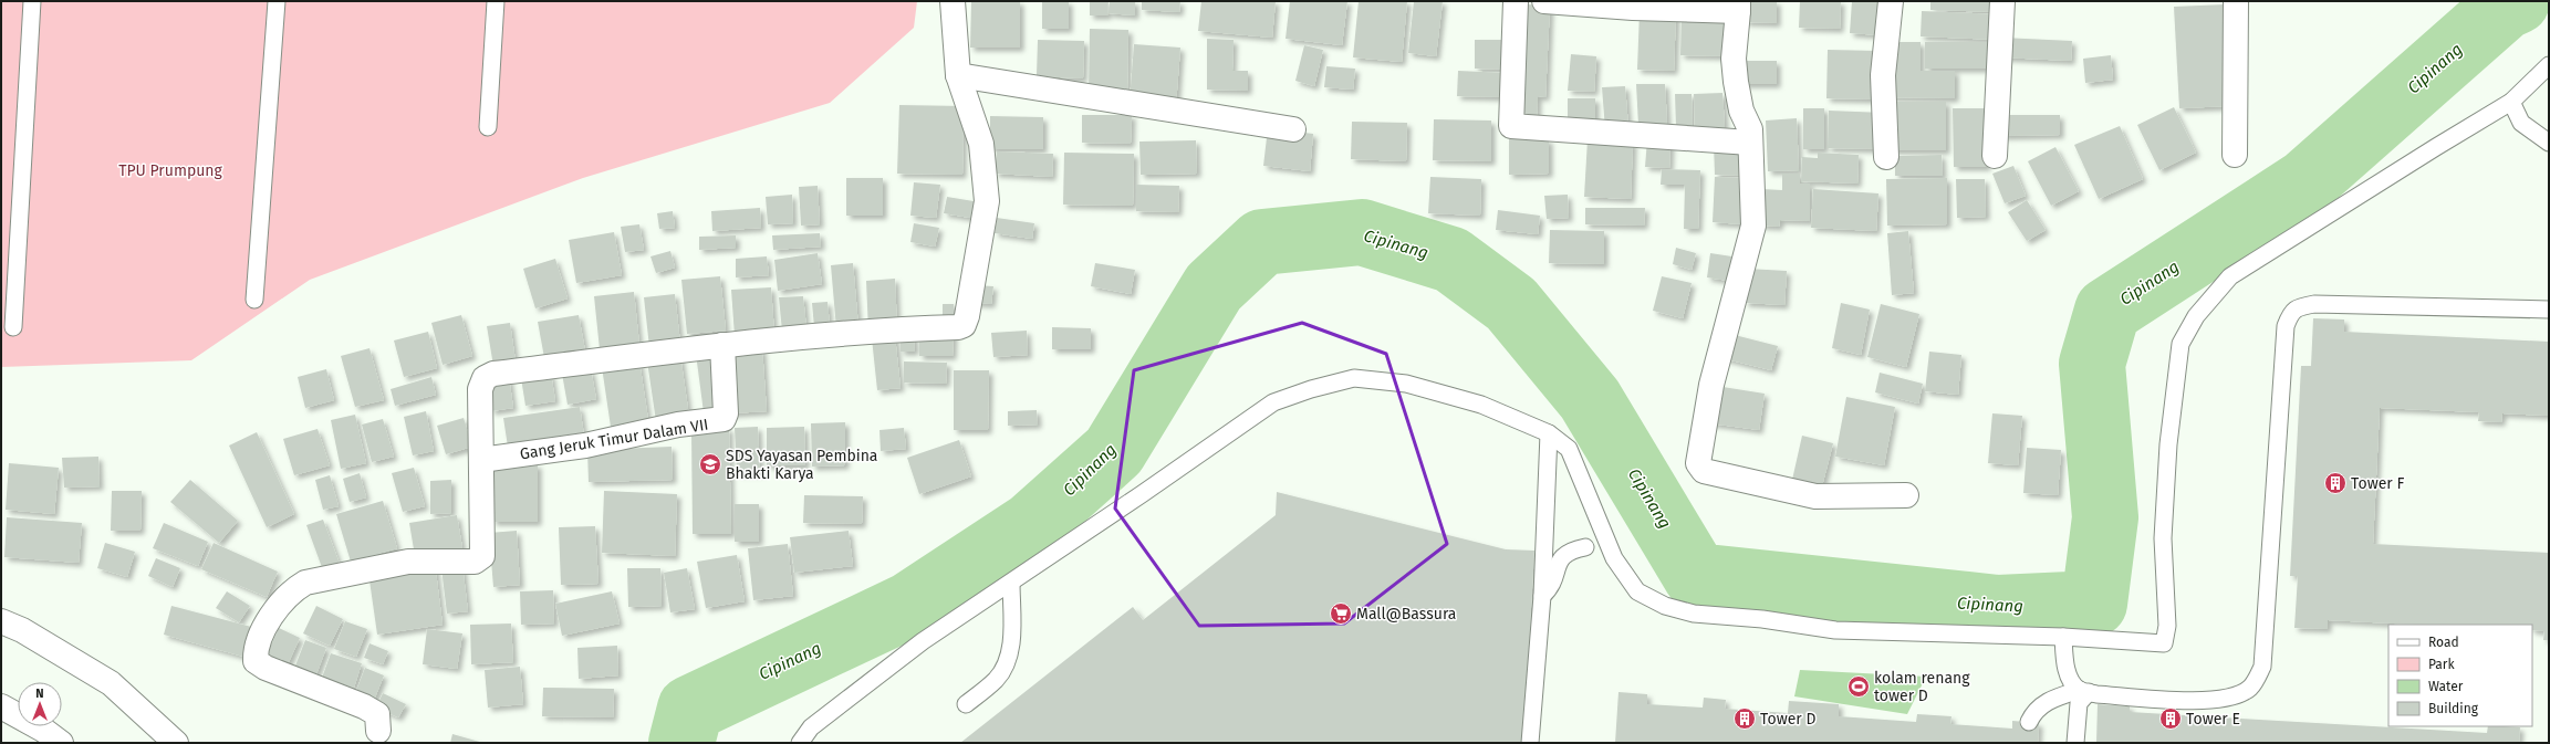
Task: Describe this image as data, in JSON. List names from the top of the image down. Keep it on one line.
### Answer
{"streets":{"main road":["Gang Jeruk Timur Dalam VII"]},"water":["Cipinang"],"parks":["TPU Prumpung"],"places":{"school or university":["SDS Yayasan Pembina Bhakti Karya"],"building":["Tower F","Tower D","Tower E"],"supermarket":["Mall@Bassura"],"sports":["kolam renang tower D"]},"legend":["Road","Park","Water","Building"],"north":"top"}
